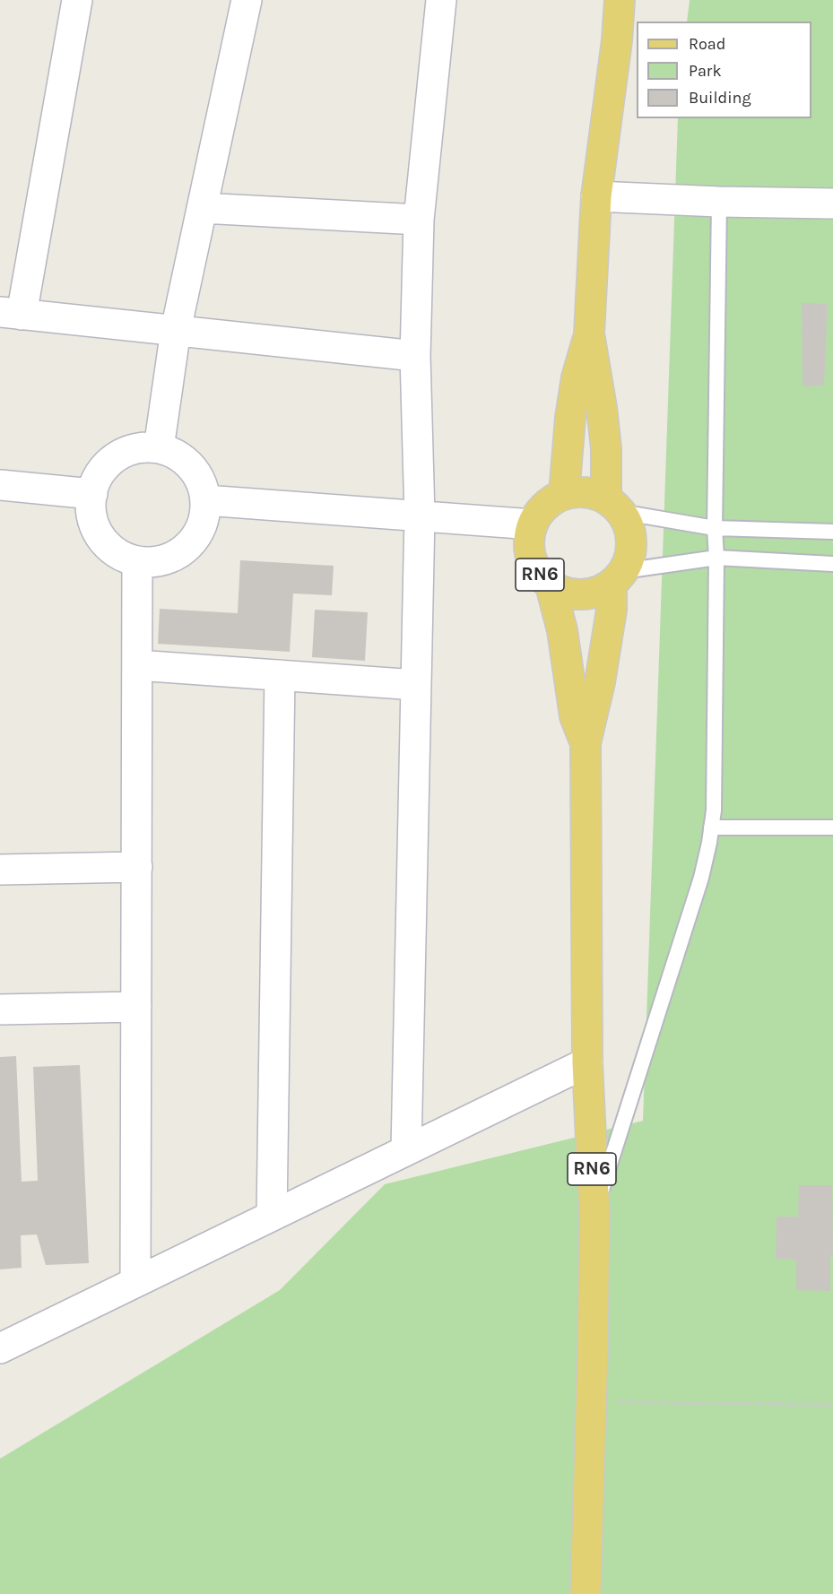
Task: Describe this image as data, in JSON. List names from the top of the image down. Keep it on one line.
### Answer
{"streets":{"main road":["RN6"]},"legend":["Road","Park","Building"]}
